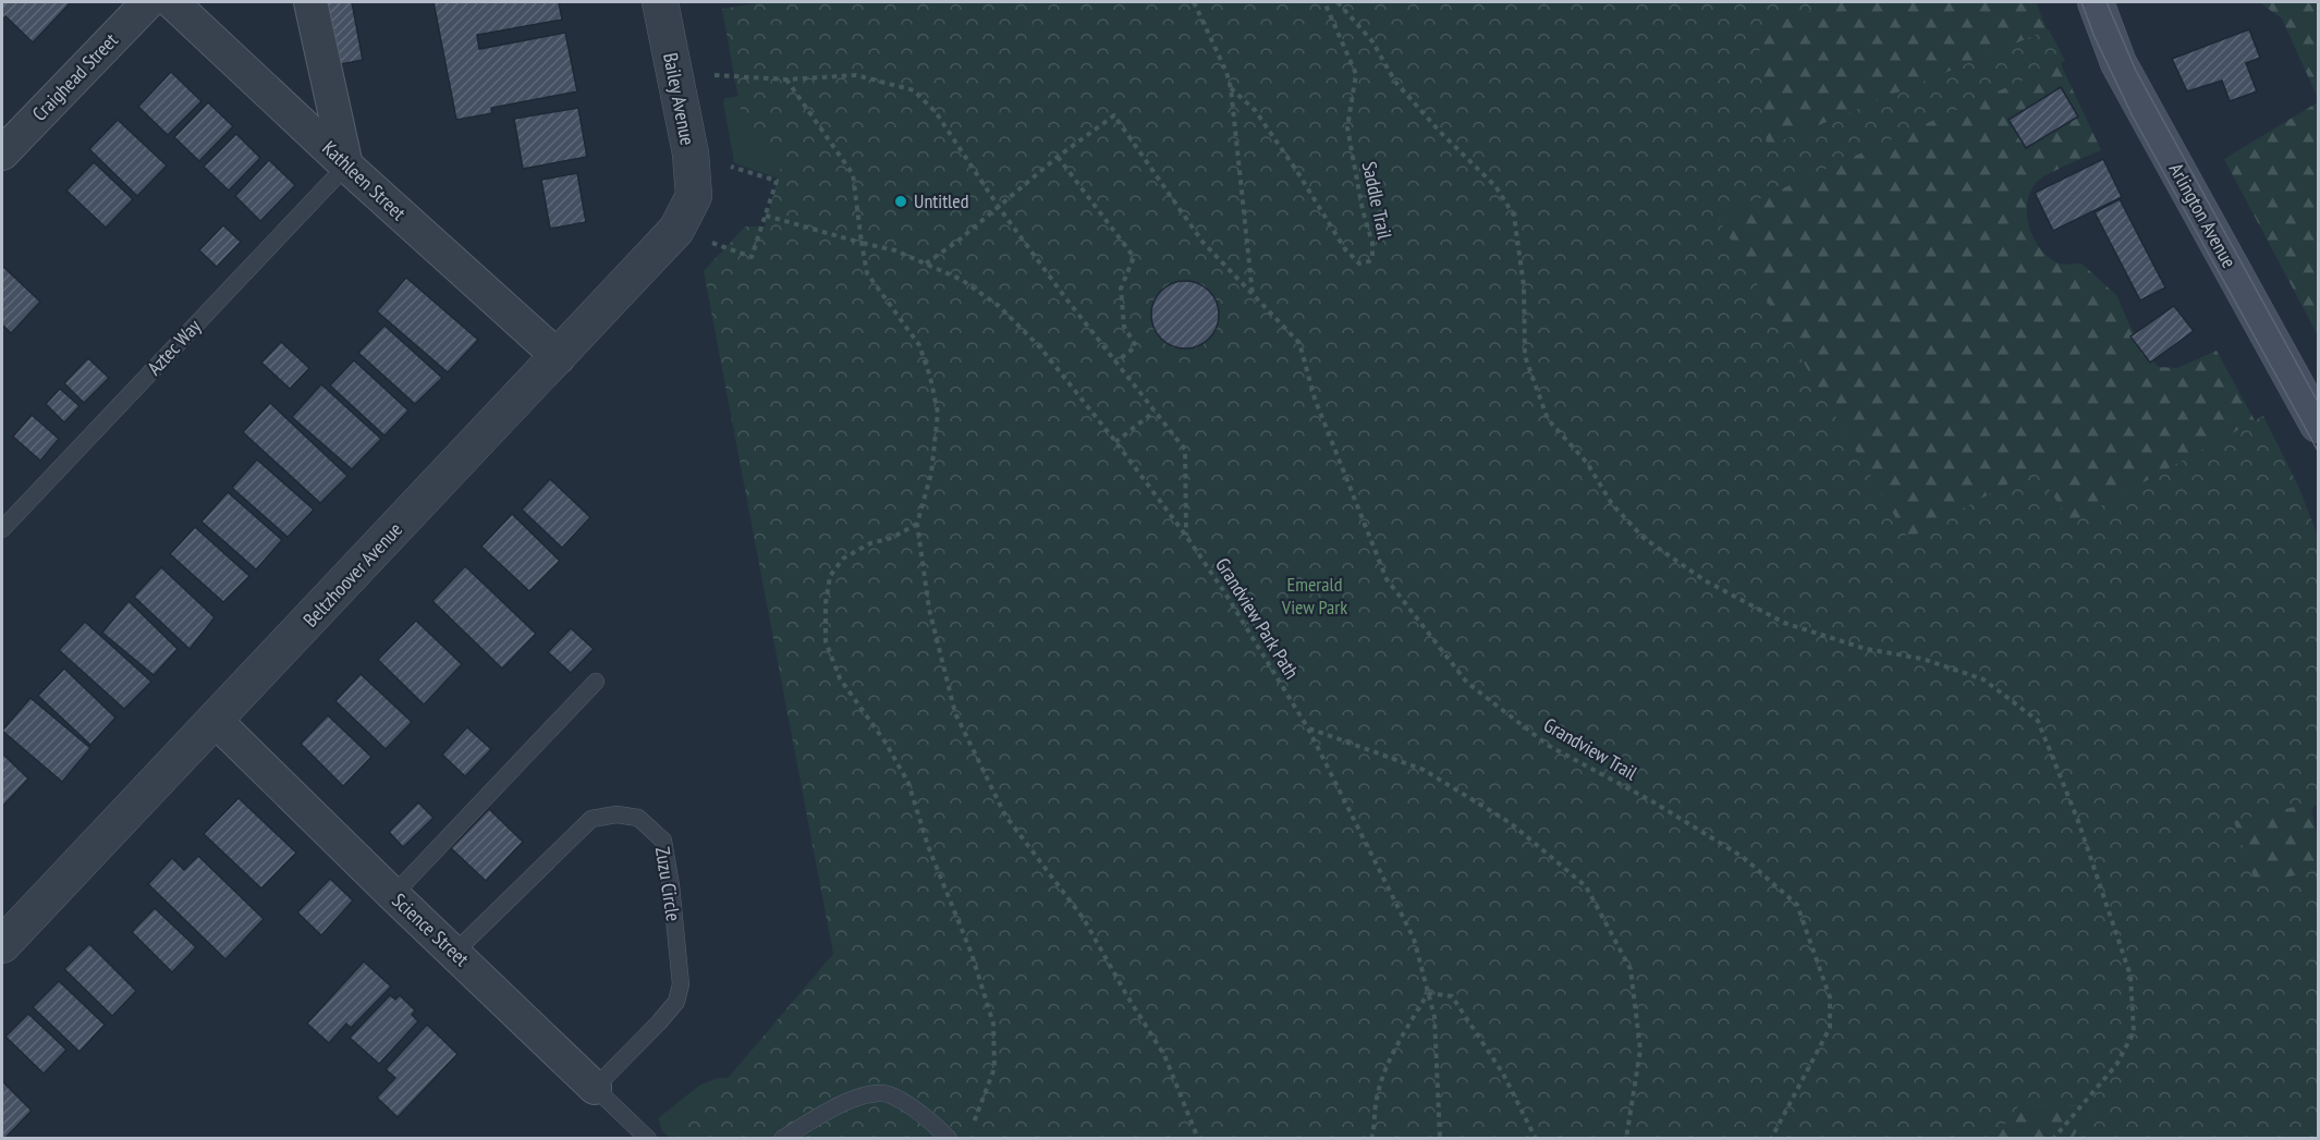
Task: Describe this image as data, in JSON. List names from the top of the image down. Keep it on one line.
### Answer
{"streets":{"main road":["Arlington Avenue"],"street":["Craighead Street","Bailey Avenue","Kathleen Street","Beltzhoover Avenue","Science Street"],"lane":["Aztec Way","Zuzu Circle"],"path":["Saddle Trail","Grandview Park Path","Grandview Trail"]},"crossings":[["Bailey Avenue","Beltzhoover Avenue"],["Kathleen Street","Aztec Way"],["Kathleen Street","Beltzhoover Avenue"],["Saddle Trail","Grandview Trail"],["Beltzhoover Avenue","Science Street"],["Zuzu Circle","Science Street"]],"parks":["Emerald View Park"],"places":["Untitled"]}
